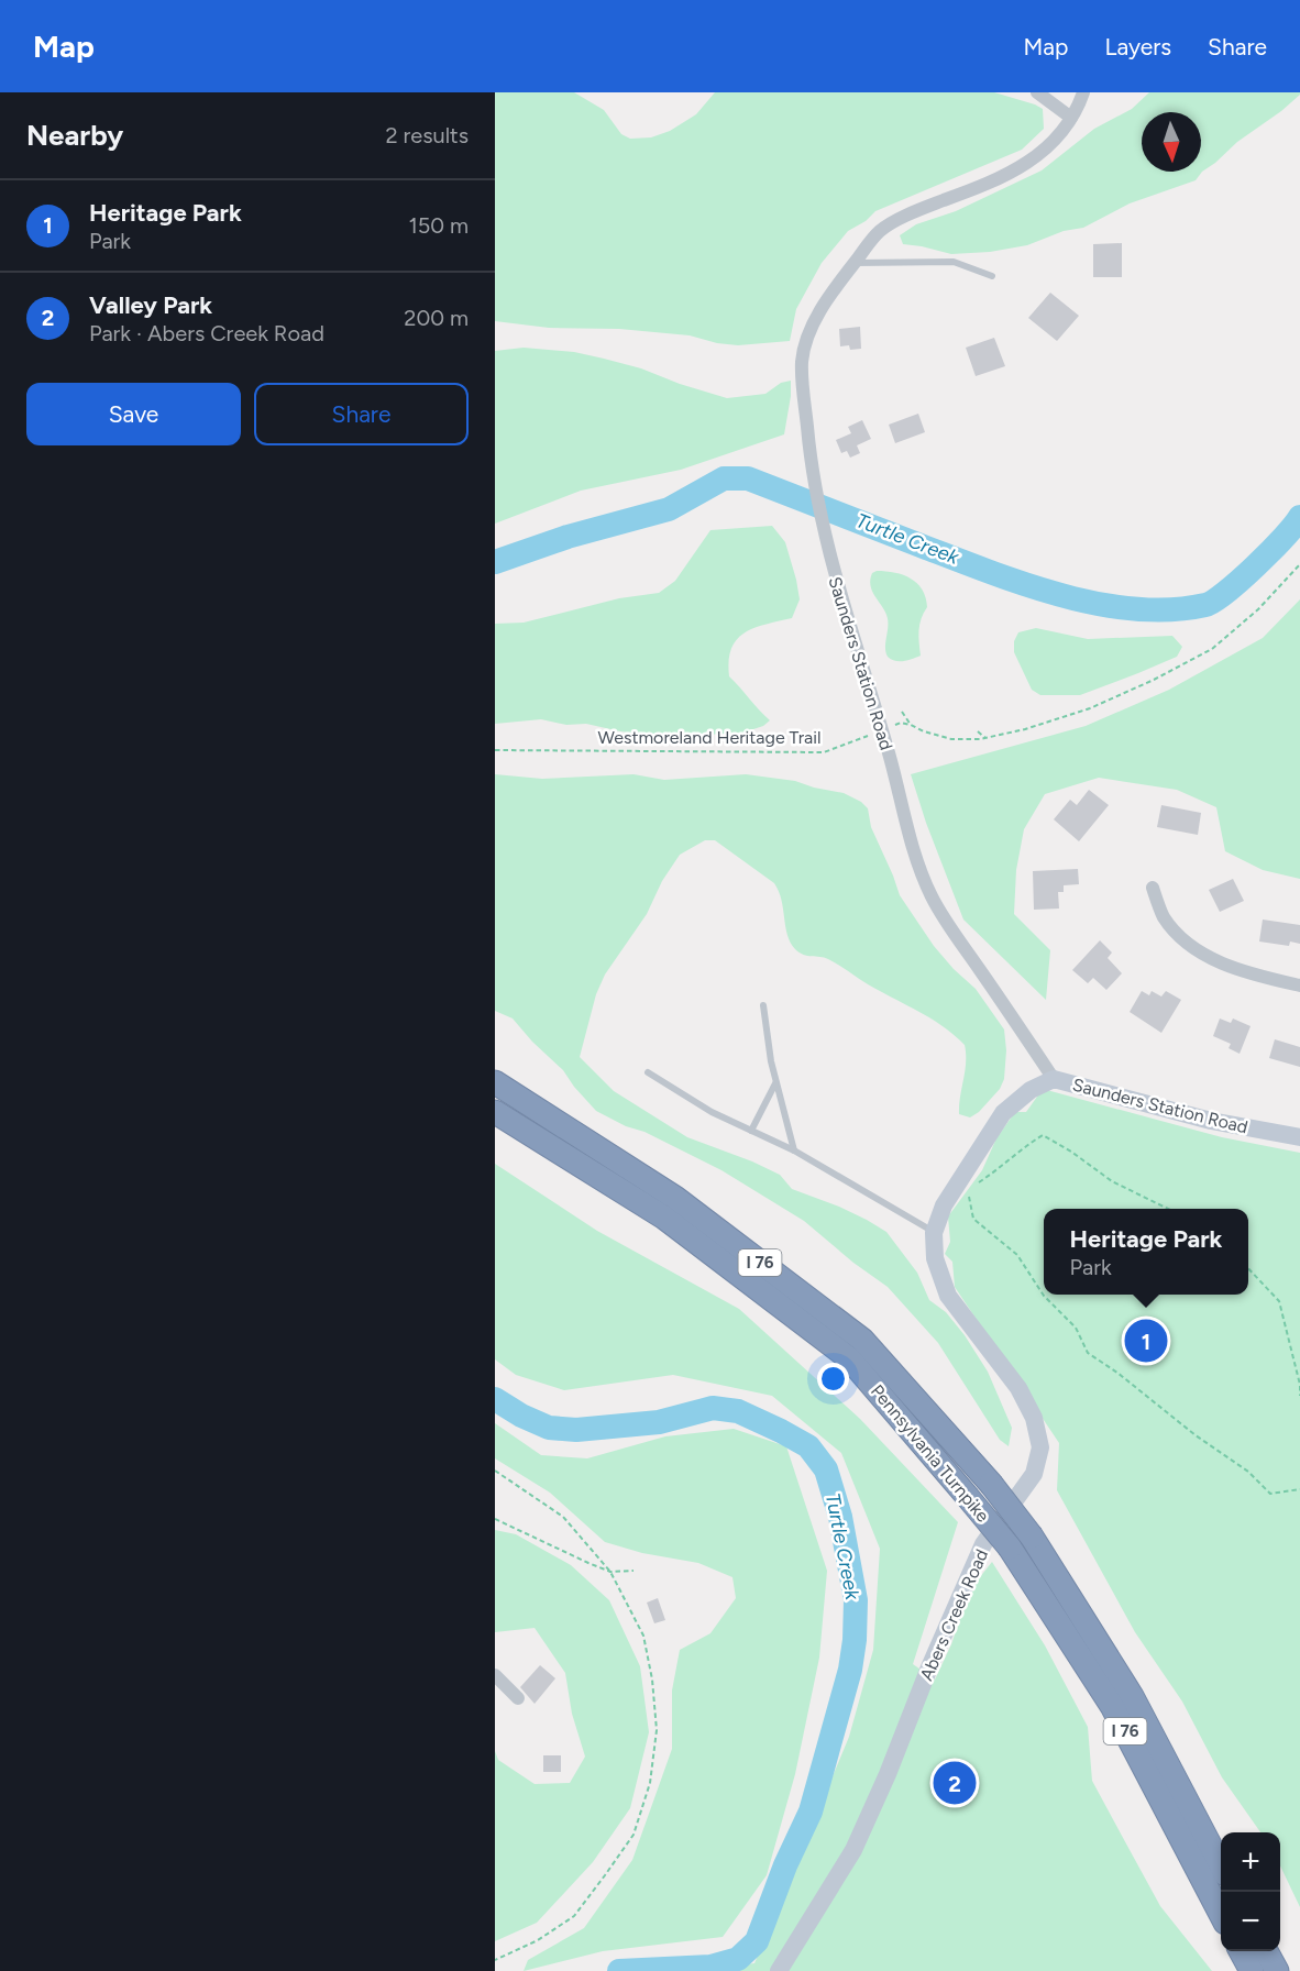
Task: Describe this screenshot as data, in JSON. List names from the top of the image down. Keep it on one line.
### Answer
{"streets":{"highway":["I 76","Pennsylvania Turnpike"],"street":["Saunders Station Road","Abers Creek Road"],"path":["Westmoreland Heritage Trail"]},"crossings":[["Saunders Station Road","Westmoreland Heritage Trail"],["Saunders Station Road","Abers Creek Road"]],"water":["Turtle Creek"],"north":"bottom","page":{"header":"Map","nav":["Map","Layers","Share"],"heading":["Nearby","2 results"],"list":[{"mark":"1","name":"Heritage Park","note":"Park","value":"150 m"},{"mark":"2","name":"Valley Park","note":"Park · Abers Creek Road","value":"200 m"}],"buttons":["Save","Share"],"popup":["Heritage Park","Park"],"pins":["1","2"],"map_buttons":["+","−"]}}
